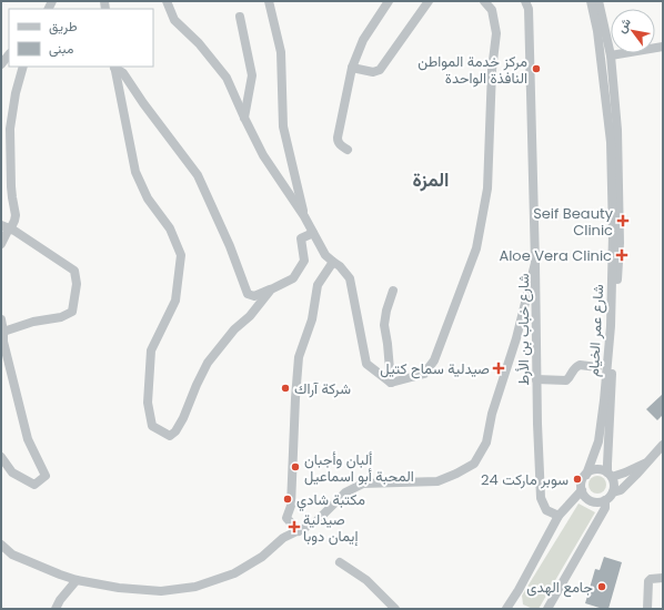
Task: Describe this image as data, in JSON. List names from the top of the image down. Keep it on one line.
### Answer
{"streets":{"street":["شارع خباب بن الأرط","شارع عمر الخيام"]},"districts":["المزة"],"places":{"other":["مركز خدمة المواطن النافذة الواحدة","شركة آراك","ألبان وأجبان المحبة أبو اسماعيل","سوبر ماركت 24","مكتبة شادي","جامع الهدى"],"health":["Seif Beauty Clinic","Aloe Vera Clinic","صيدلية سماح كتيل","صيدلية إيمان دوبا"]},"legend":["طريق","مبنى"],"north":"top left"}
